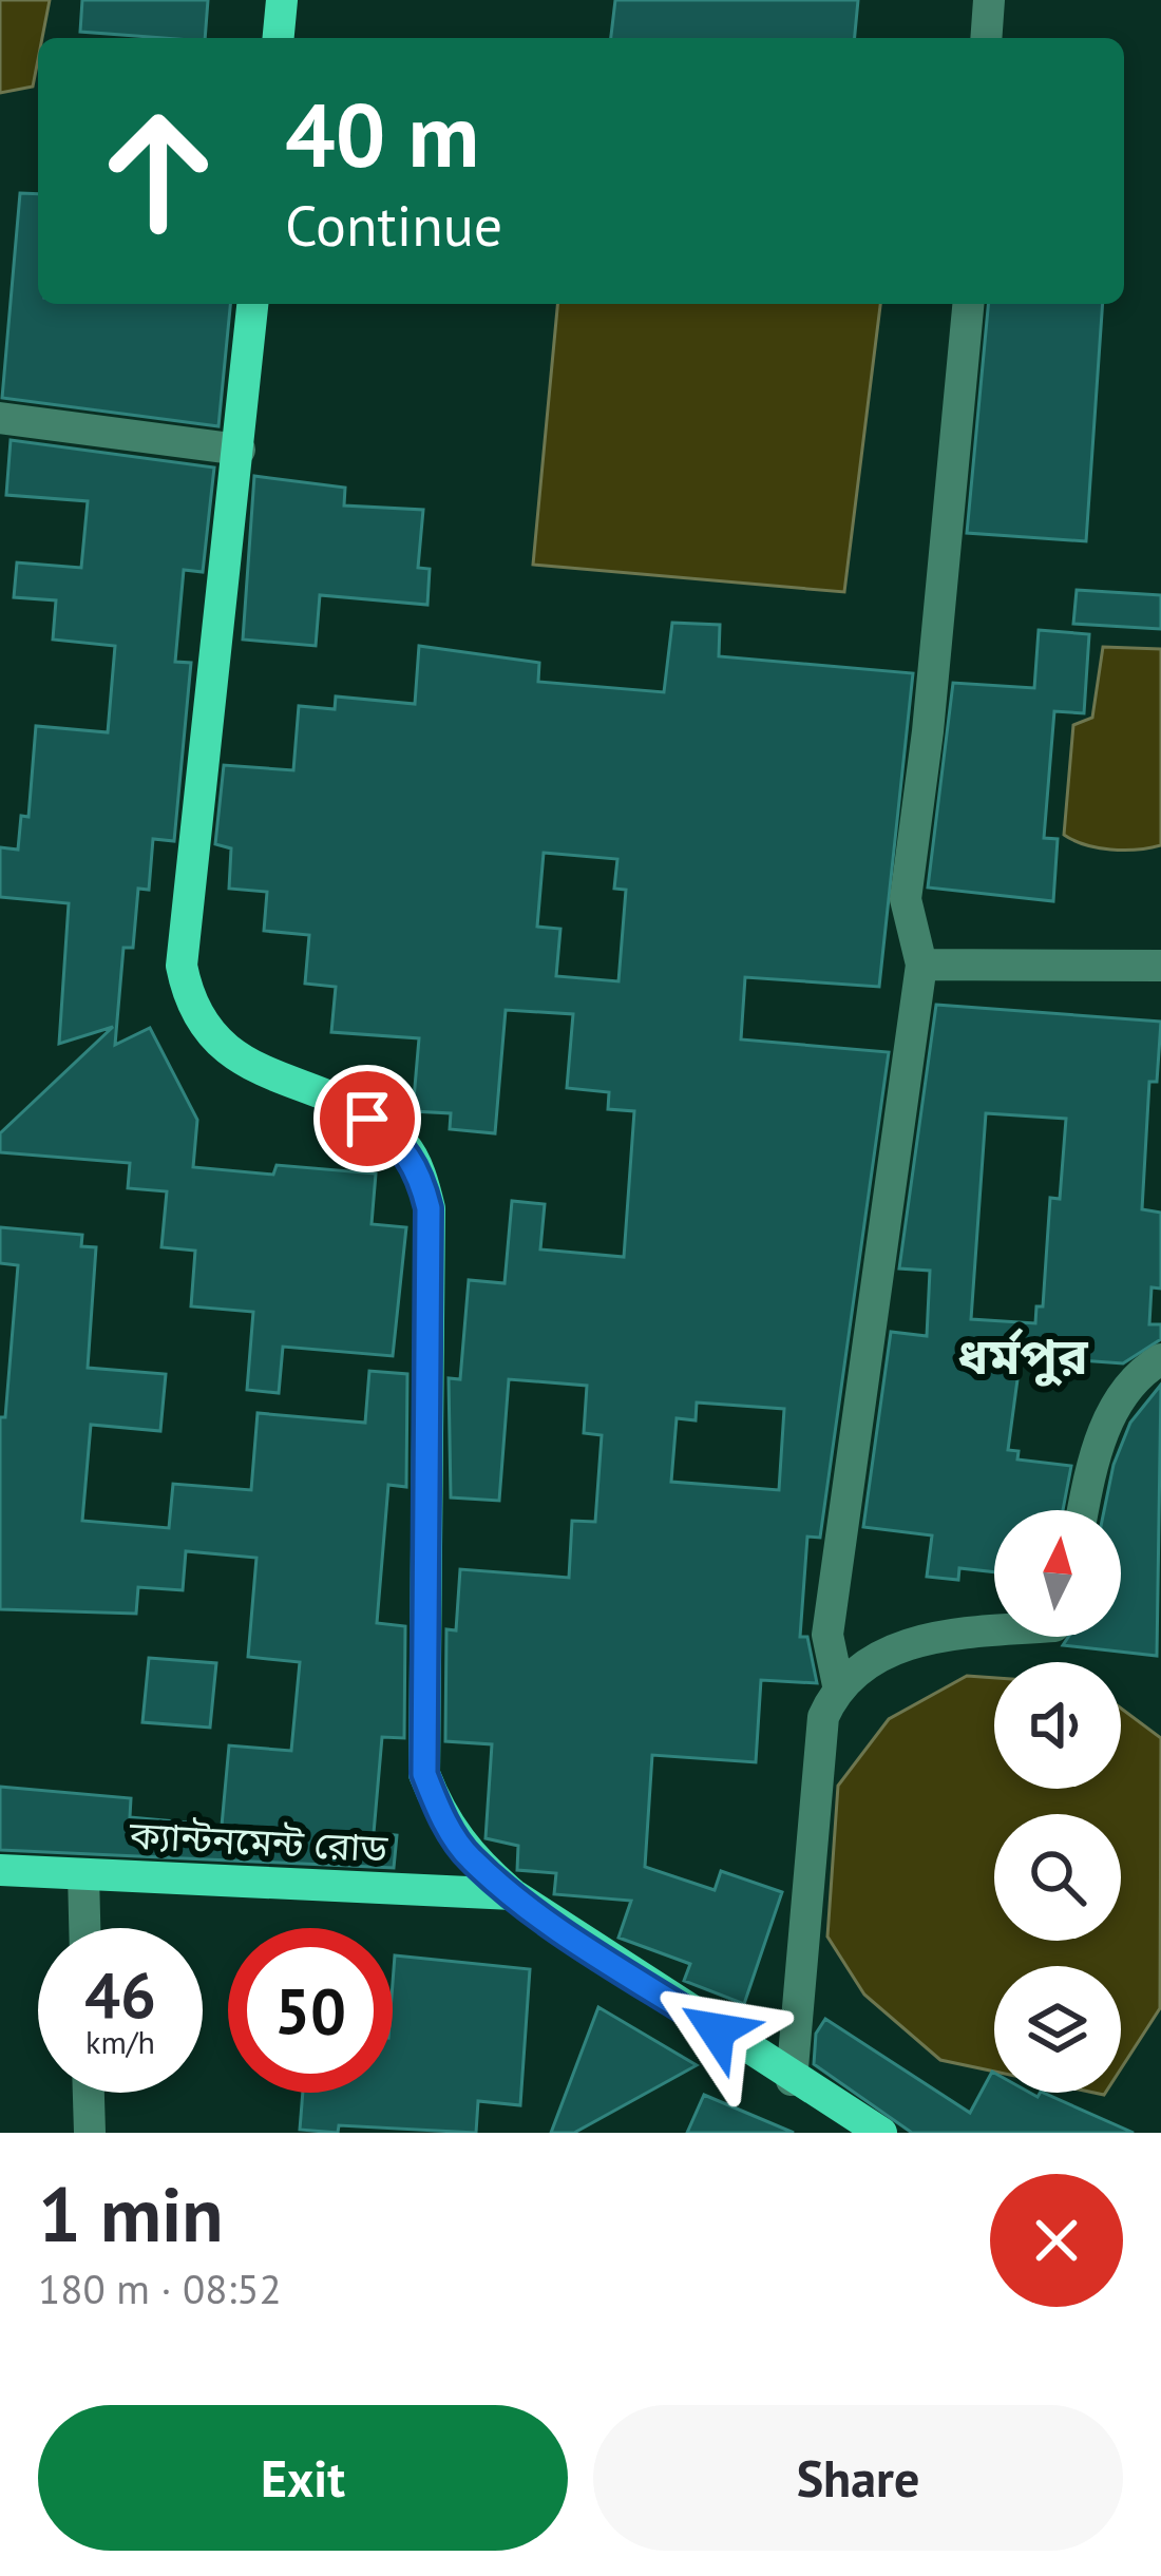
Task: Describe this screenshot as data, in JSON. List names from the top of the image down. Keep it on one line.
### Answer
{"streets":{"main road":["ক্যান্টনমেন্ট রোড"]},"districts":["ধর্মপুর"],"north":"top","page":{"turn":["40 m","Continue"],"speed":"46 km/h","limit":"50","heading":["1 min","180 m · 08:52"],"buttons":["Exit","Share"]}}
